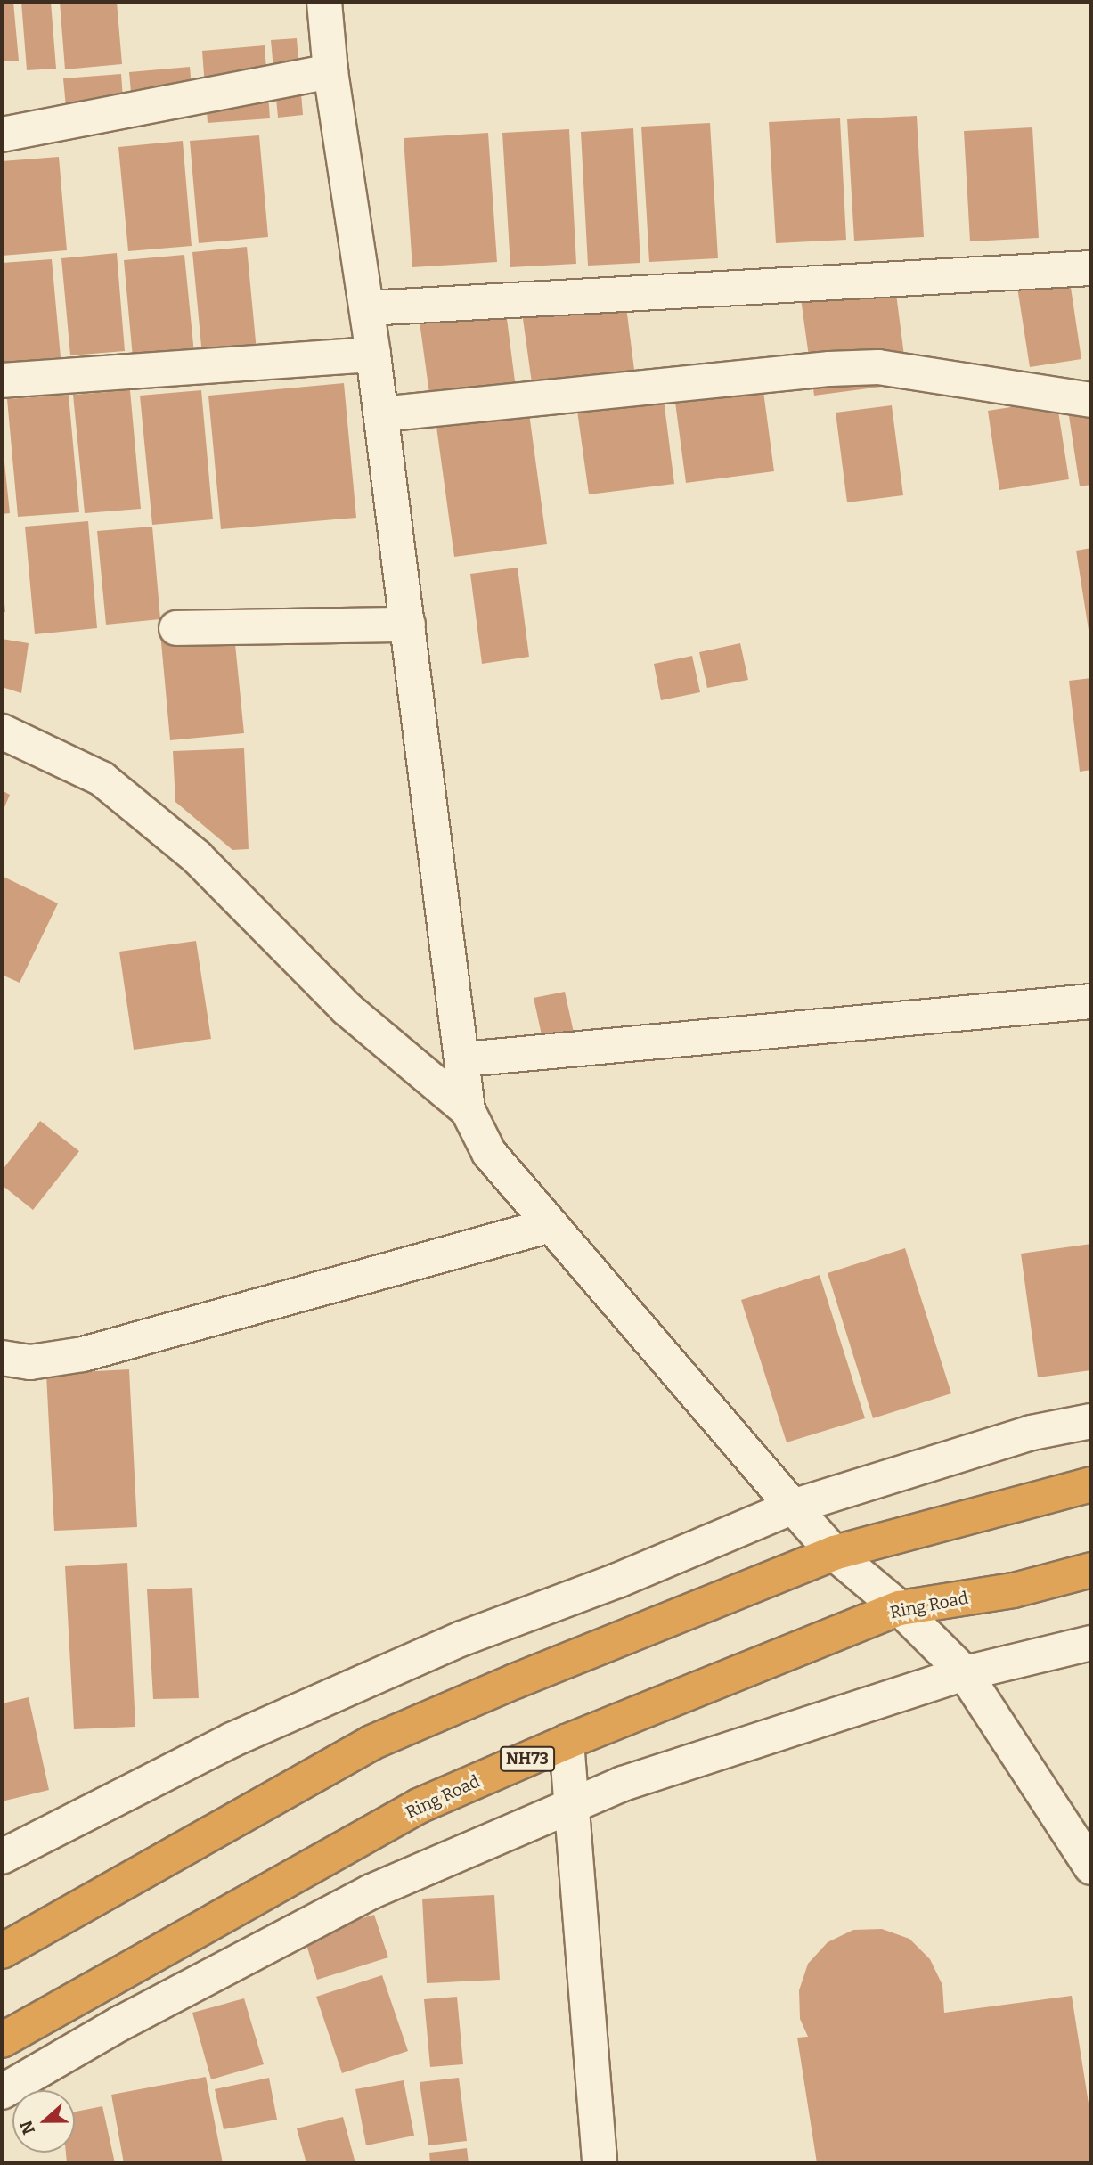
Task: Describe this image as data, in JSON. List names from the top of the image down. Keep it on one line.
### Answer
{"streets":{"highway":["Ring Road","NH73"]},"north":"left"}
